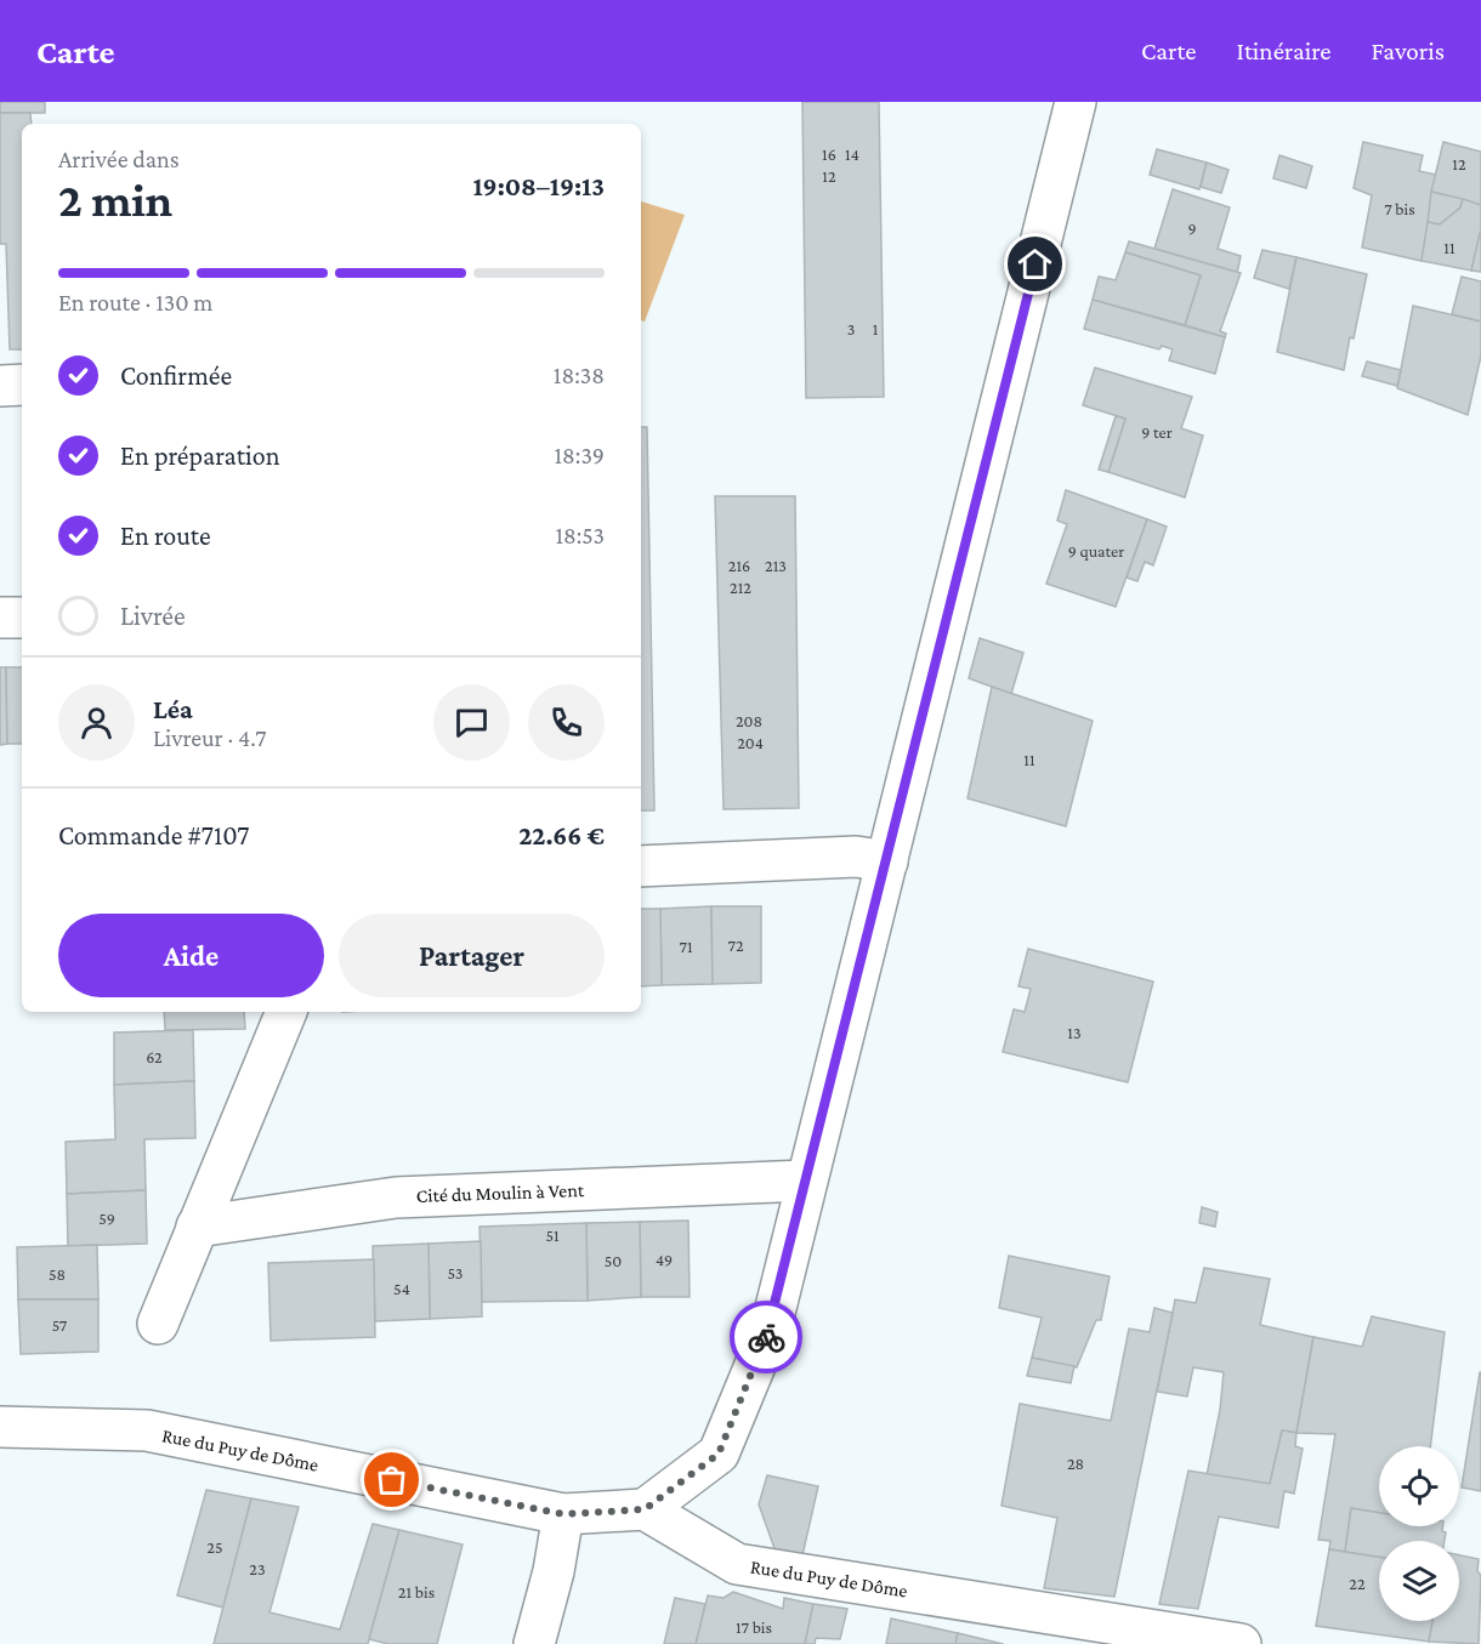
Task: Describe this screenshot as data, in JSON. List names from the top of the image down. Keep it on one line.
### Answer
{"streets":{"street":["Cité du Moulin à Vent","Rue du Puy de Dôme"]},"house_numbers":["16","14","12","12","7 bis","9","11","3","1","9 ter","9 quater","216","213","212","208","204","11","72","71","13","62","59","51","49","50","53","58","54","57","28","25","23","22","21 bis","17 bis"],"page":{"header":"Carte","nav":["Carte","Itinéraire","Favoris"],"heading":["2 min","Arrivée dans","19:08–19:13"],"panel":["Léa","Livreur · 4.7","Commande #7107","22.66 €"],"bar":"En route · 130 m","list":[["Confirmée","18:38"],["En préparation","18:39"],["En route","18:53"],"Livrée"],"buttons":["Aide","Partager"]}}
